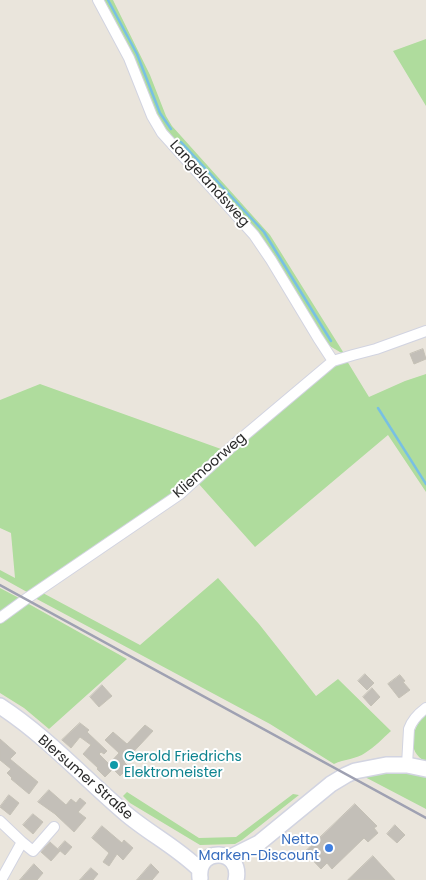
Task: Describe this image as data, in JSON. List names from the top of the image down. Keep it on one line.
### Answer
{"streets":{"main road":["Blersumer Straße"],"street":["Langelandsweg","Kliemoorweg"]},"crossings":[["Langelandsweg","Kliemoorweg"]],"places":["Gerold Friedrichs Elektromeister","Netto Marken-Discount"]}
